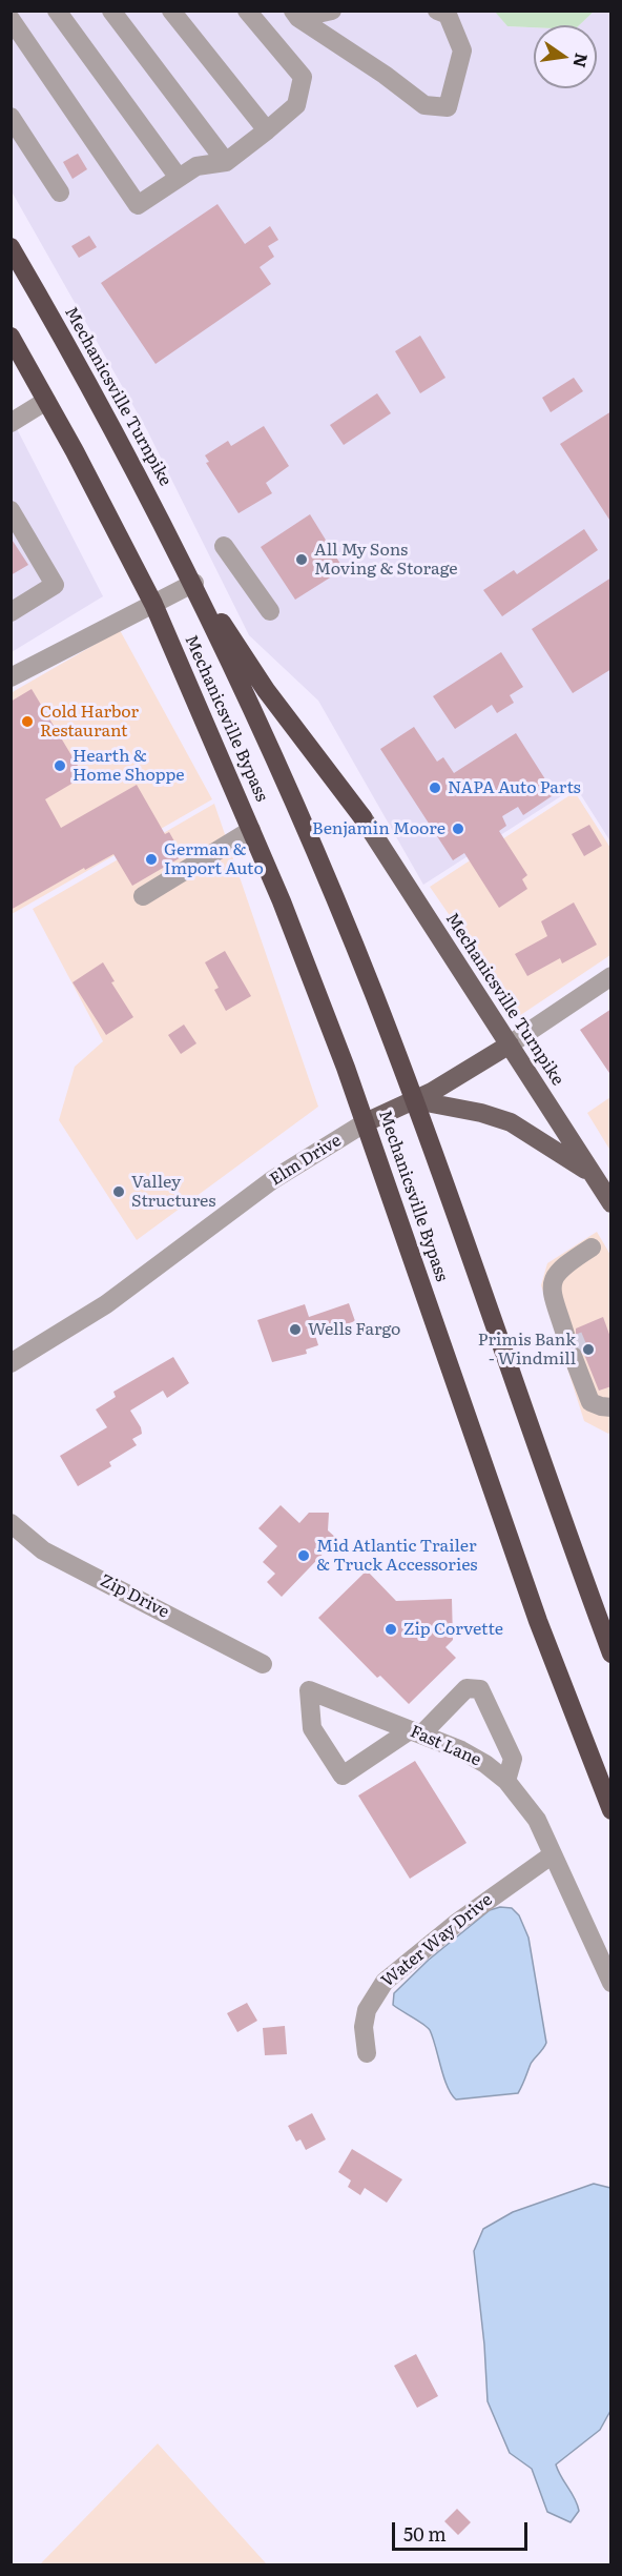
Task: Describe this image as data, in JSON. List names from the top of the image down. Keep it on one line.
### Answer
{"streets":{"highway":["Mechanicsville Turnpike","Mechanicsville Bypass"],"main road":["Elm Drive"],"street":["Zip Drive","Fast Lane","Water Way Drive"]},"crossings":[["Mechanicsville Turnpike","Mechanicsville Bypass"],["Mechanicsville Turnpike","Elm Drive"],["Mechanicsville Bypass","Elm Drive"],["Fast Lane","Water Way Drive"]],"places":["All My Sons Moving & Storage","Cold Harbor Restaurant","Hearth & Home Shoppe","NAPA Auto Parts","Benjamin Moore","German & Import Auto","Valley Structures","Wells Fargo","Primis Bank - Windmill","Mid Atlantic Trailer & Truck Accessories","Zip Corvette"],"scale_bar":"50 m","north":"right"}
